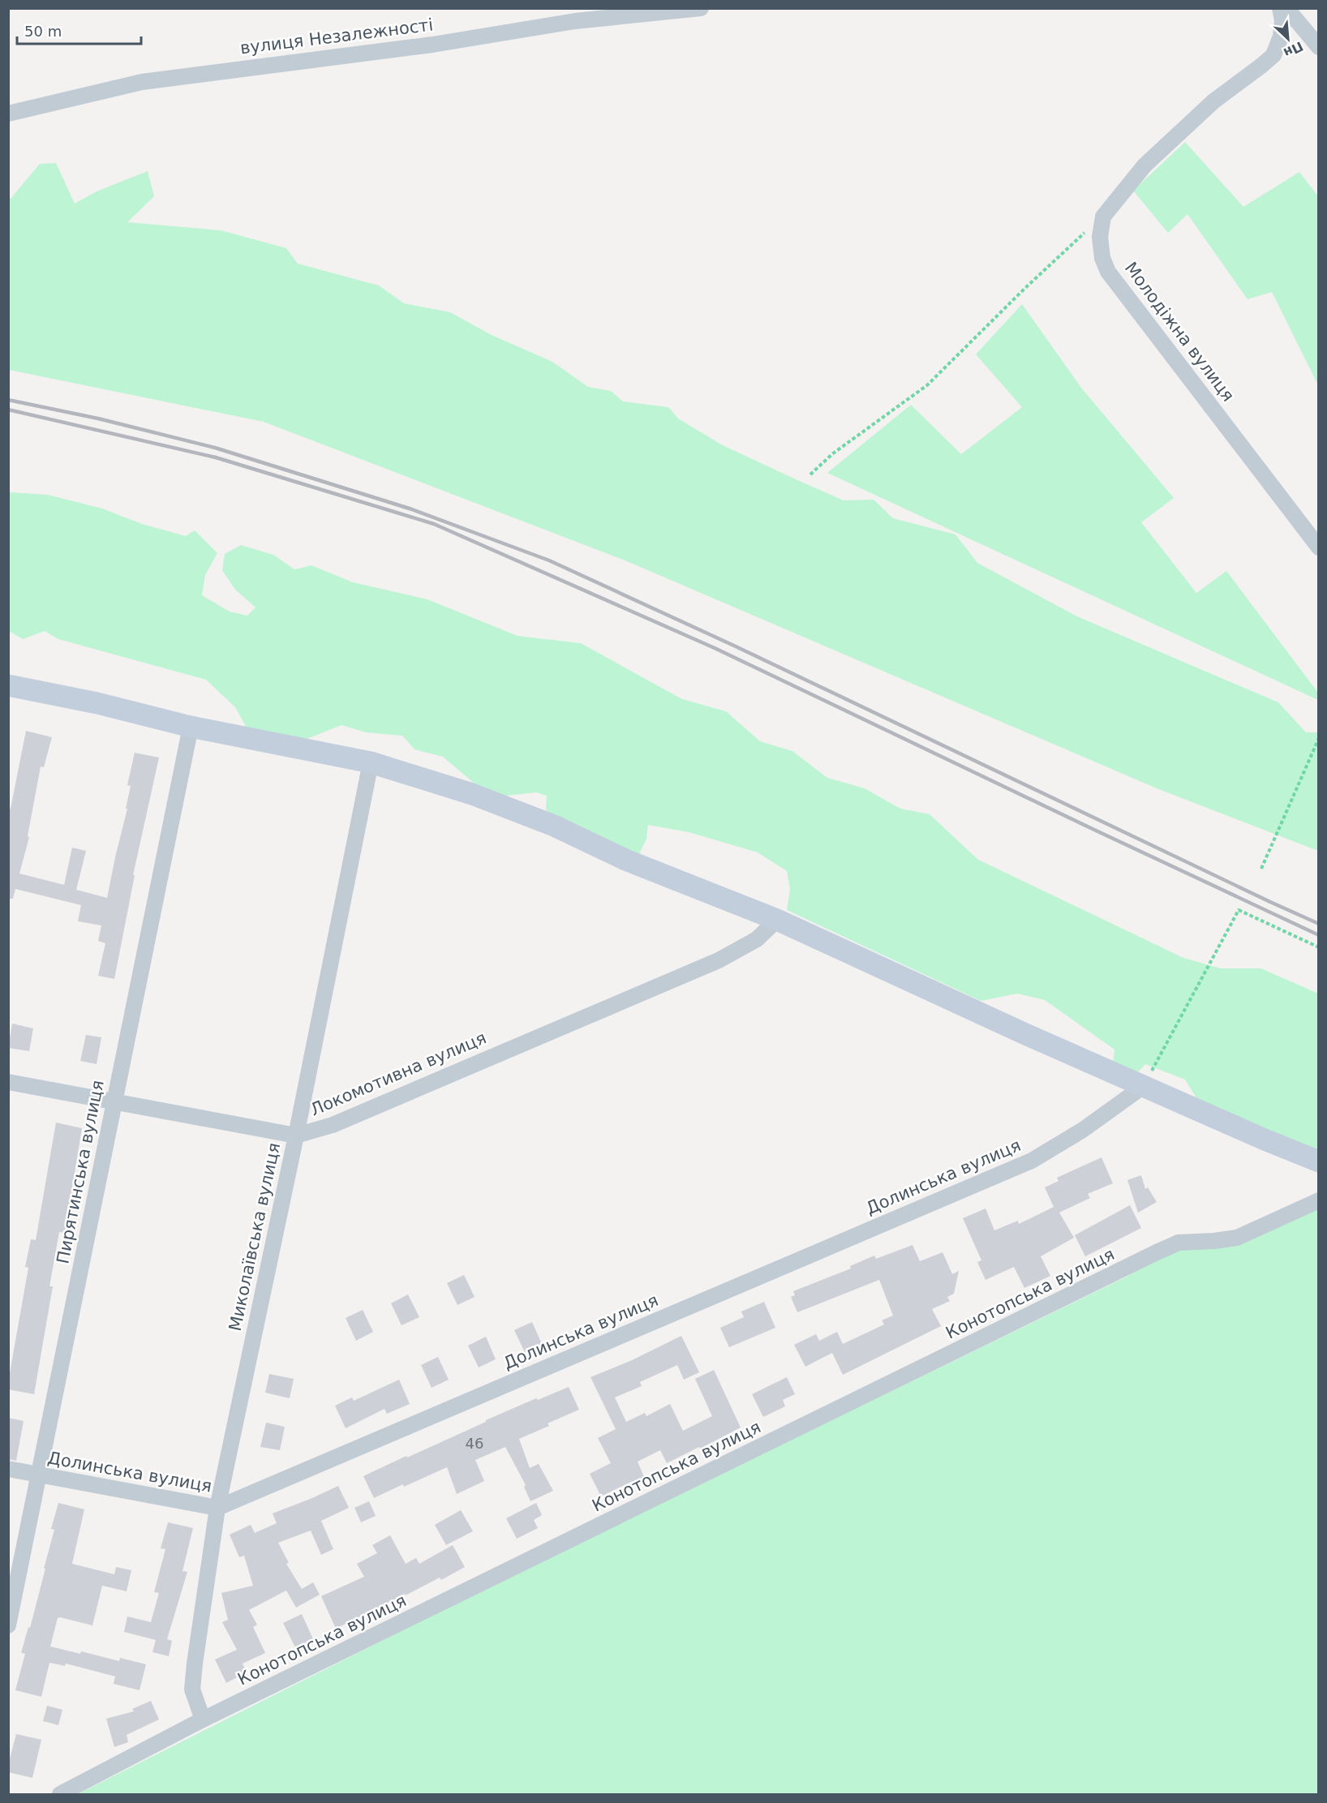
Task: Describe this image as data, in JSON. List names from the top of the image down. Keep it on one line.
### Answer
{"streets":{"street":["вулиця Незалежності","Молодіжна вулиця","Локомотивна вулиця","Пирятинська вулиця","Долинська вулиця","Миколаївська вулиця","Конотопська вулиця"]},"crossings":[["Локомотивна вулиця","Пирятинська вулиця"],["Локомотивна вулиця","Миколаївська вулиця"],["Пирятинська вулиця","Долинська вулиця"],["Долинська вулиця","Миколаївська вулиця"],["Миколаївська вулиця","Конотопська вулиця"]],"house_numbers":["46"],"scale_bar":"50 m","north":"bottom right"}
